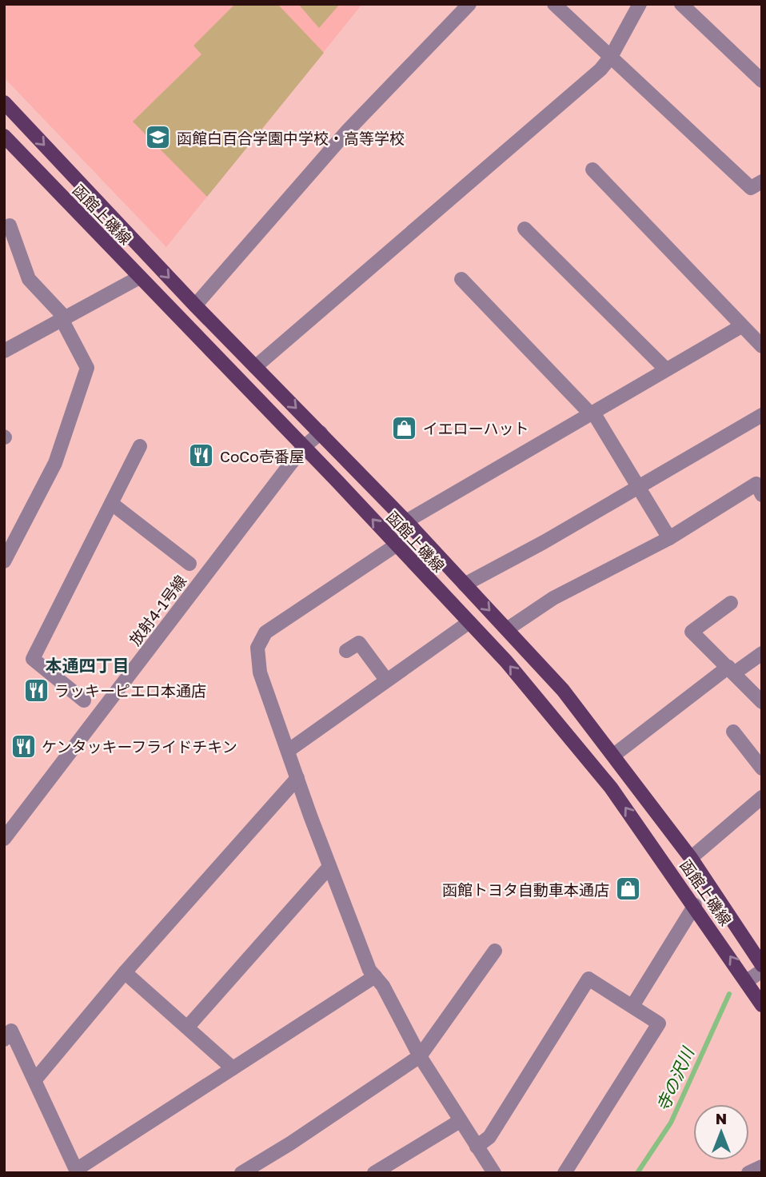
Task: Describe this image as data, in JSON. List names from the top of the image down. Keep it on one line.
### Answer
{"streets":{"main road":["函館上磯線"],"street":["放射4-1号線"]},"crossings":[["函館上磯線","放射4-1号線"]],"districts":["本通四丁目"],"water":["寺の沢川"],"places":{"school or university":["函館白百合学園中学校・高等学校"],"shop":["イエローハット","函館トヨタ自動車本通店"],"restaurant":["CoCo壱番屋","ラッキーピエロ本通店","ケンタッキーフライドチキン"]},"north":"top"}
